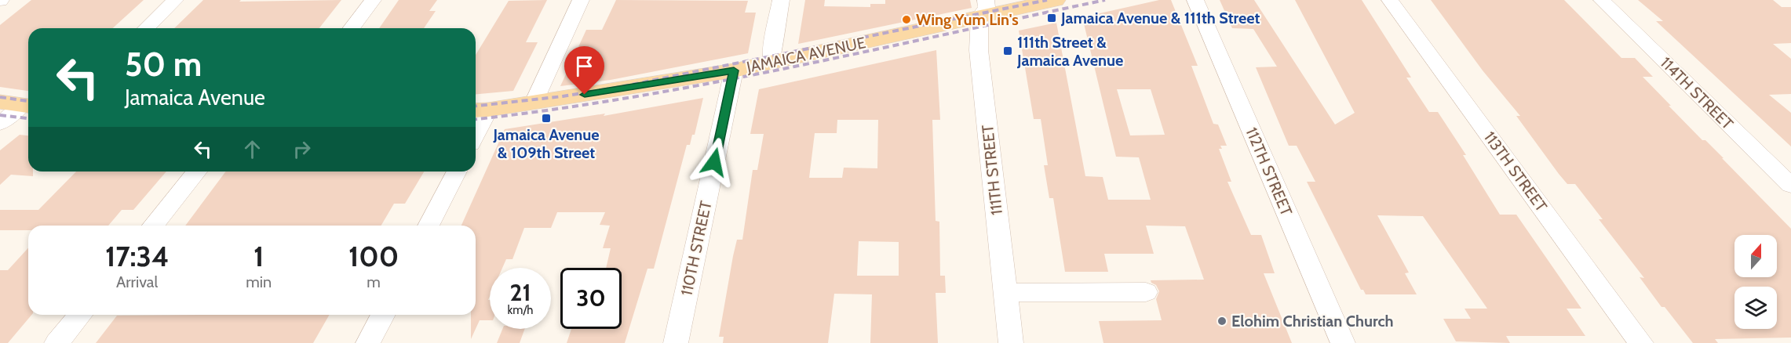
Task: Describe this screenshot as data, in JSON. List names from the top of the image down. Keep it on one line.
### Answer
{"streets":{"main road":["JAMAICA AVENUE"],"street":["114TH STREET","111TH STREET","112TH STREET","113TH STREET","110TH STREET"]},"crossings":[["JAMAICA AVENUE","111TH STREET"],["JAMAICA AVENUE","110TH STREET"]],"places":{"transit":["Jamaica Avenue & 111th Street","111th Street & Jamaica Avenue","Jamaica Avenue & 109th Street"],"other":["Wing Yum Lin's","Elohim Christian Church"]},"north":"top","page":{"turn":["50 m","Jamaica Avenue"],"eta":["17:34","Arrival","1","min","100","m"],"speed":"21 km/h","limit":"30"}}
